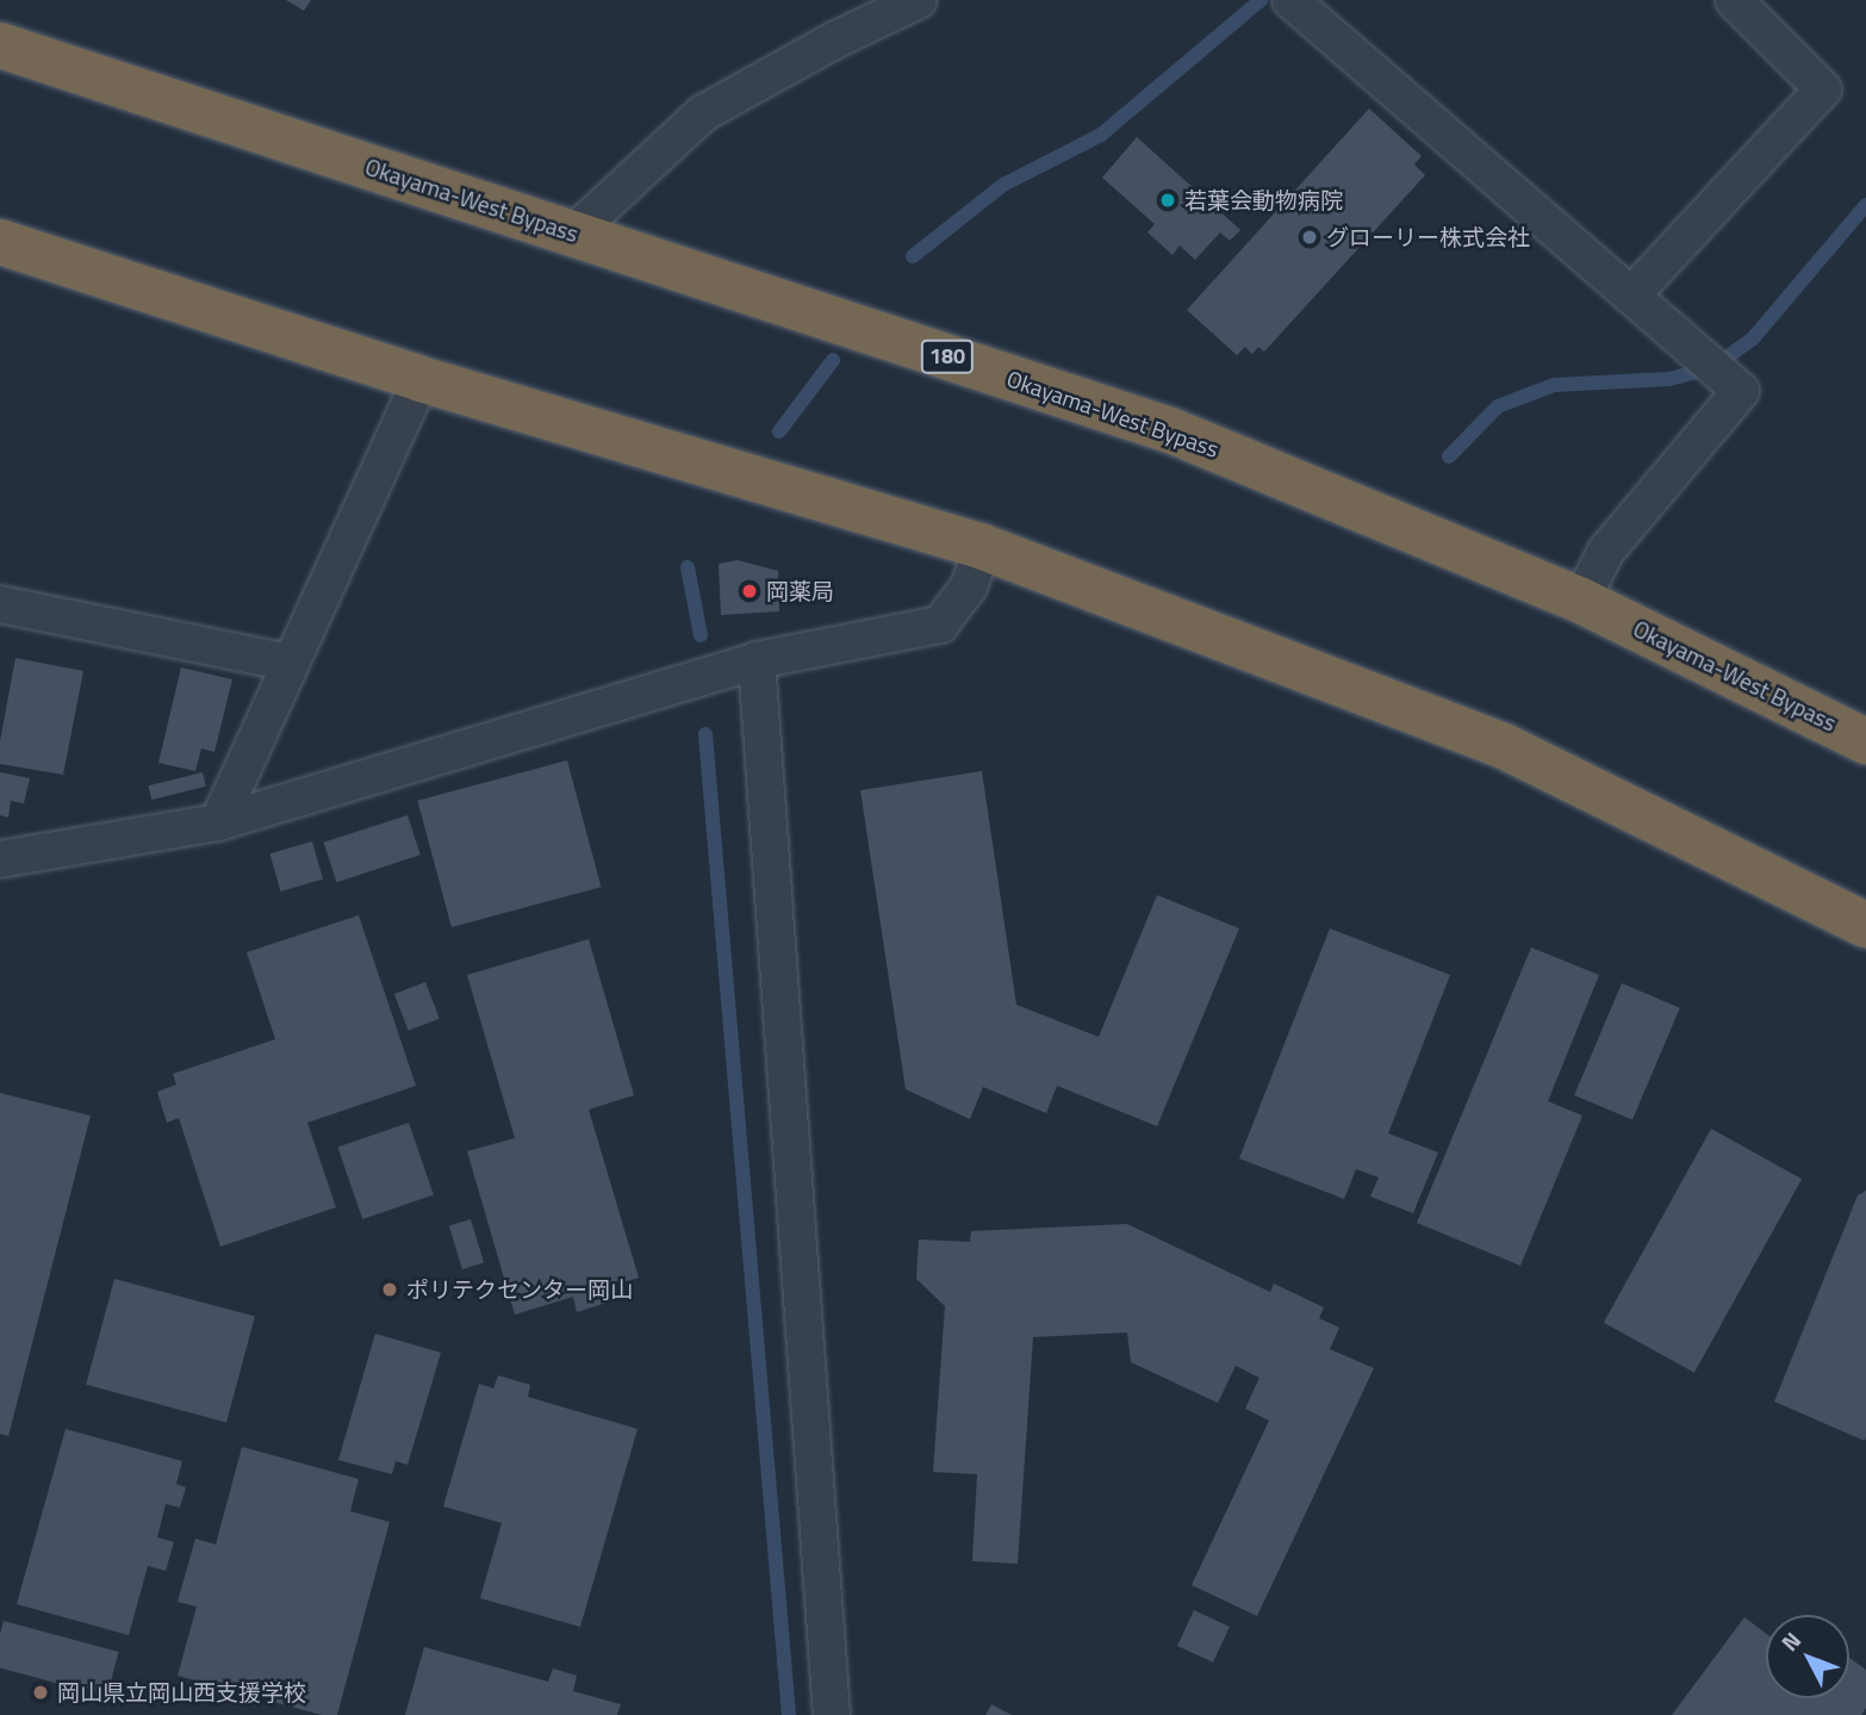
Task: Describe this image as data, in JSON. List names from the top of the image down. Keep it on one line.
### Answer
{"streets":{"highway":["Okayama-West Bypass","180"]},"places":["若葉会動物病院","グローリー株式会社","岡薬局","ポリテクセンター岡山","岡山県立岡山西支援学校"],"north":"top left"}
